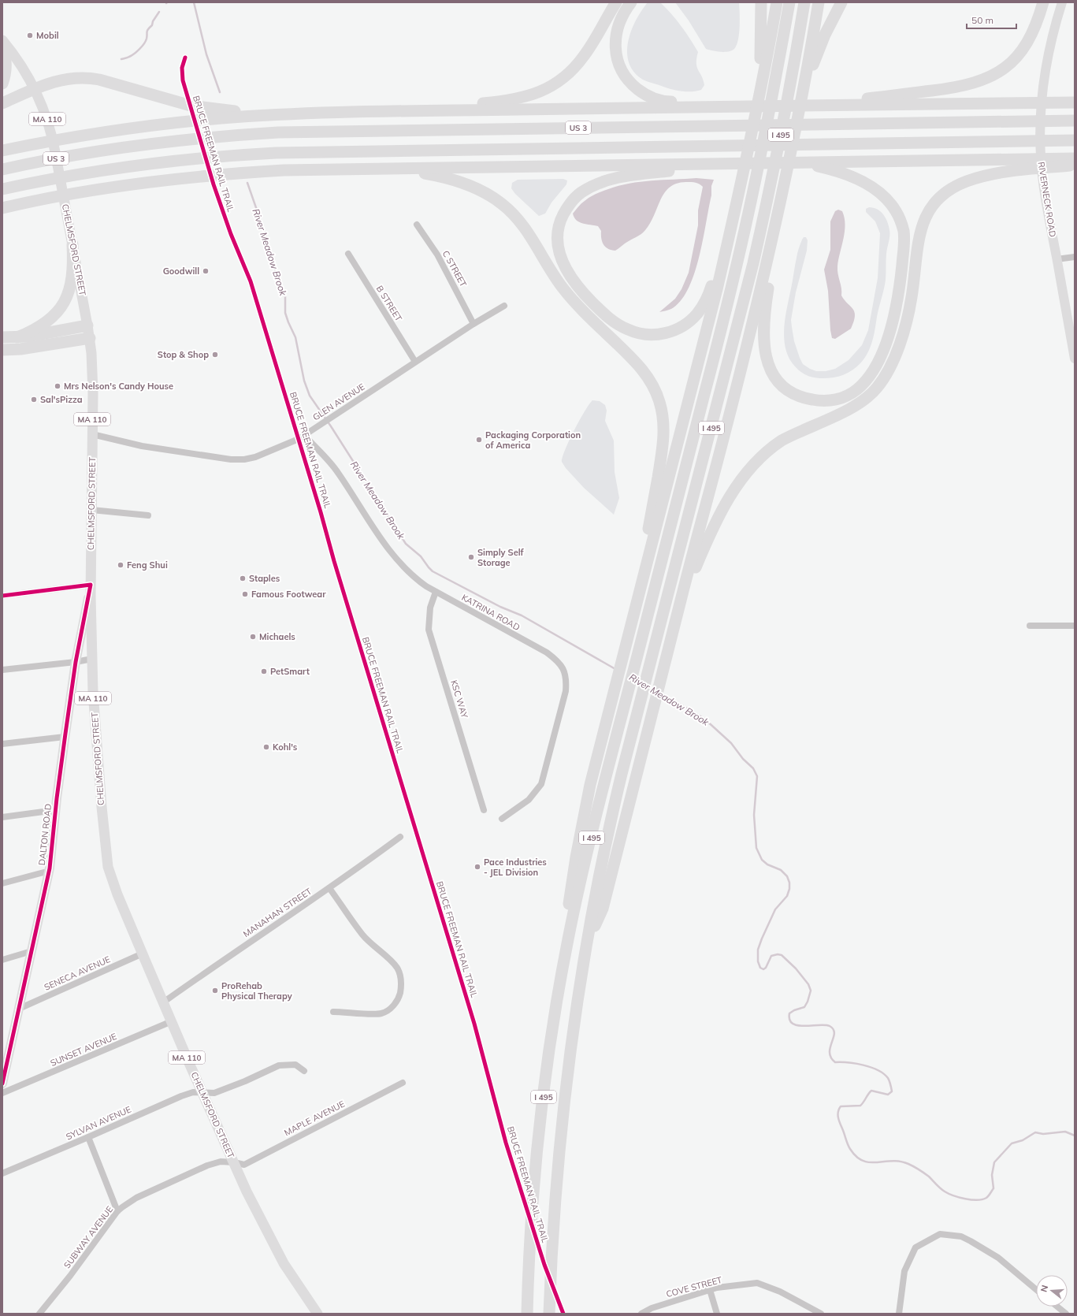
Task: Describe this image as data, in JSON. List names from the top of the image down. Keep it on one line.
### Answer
{"streets":{"highway":["US 3","I 495"],"main road":["MA 110","CHELMSFORD STREET"],"street":["RIVERNECK ROAD","C STREET","B STREET","GLEN AVENUE","KATRINA ROAD","KSC WAY","DALTON ROAD","MANAHAN STREET","SENECA AVENUE","SUNSET AVENUE","MAPLE AVENUE","SYLVAN AVENUE","SUBWAY AVENUE","COVE STREET"],"cycle path":["BRUCE FREEMAN RAIL TRAIL"]},"crossings":[["CHELMSFORD STREET","GLEN AVENUE"],["CHELMSFORD STREET","DALTON ROAD"],["CHELMSFORD STREET","MANAHAN STREET"],["CHELMSFORD STREET","SENECA AVENUE"],["CHELMSFORD STREET","SUNSET AVENUE"],["CHELMSFORD STREET","MAPLE AVENUE"],["CHELMSFORD STREET","SYLVAN AVENUE"],["CHELMSFORD STREET","SUBWAY AVENUE"],["C STREET","GLEN AVENUE"],["B STREET","GLEN AVENUE"],["GLEN AVENUE","KATRINA ROAD"],["KATRINA ROAD","KSC WAY"],["DALTON ROAD","SENECA AVENUE"],["MAPLE AVENUE","SUBWAY AVENUE"]],"water":["River Meadow Brook"],"places":["Mobil","Goodwill","Stop & Shop","Mrs Nelson's Candy House","Sal'sPizza","Packaging Corporation of America","Simply Self Storage","Feng Shui","Staples","Famous Footwear","Michaels","PetSmart","Kohl's","Pace Industries - JEL Division","ProRehab Physical Therapy"],"scale_bar":"50 m","north":"left"}
